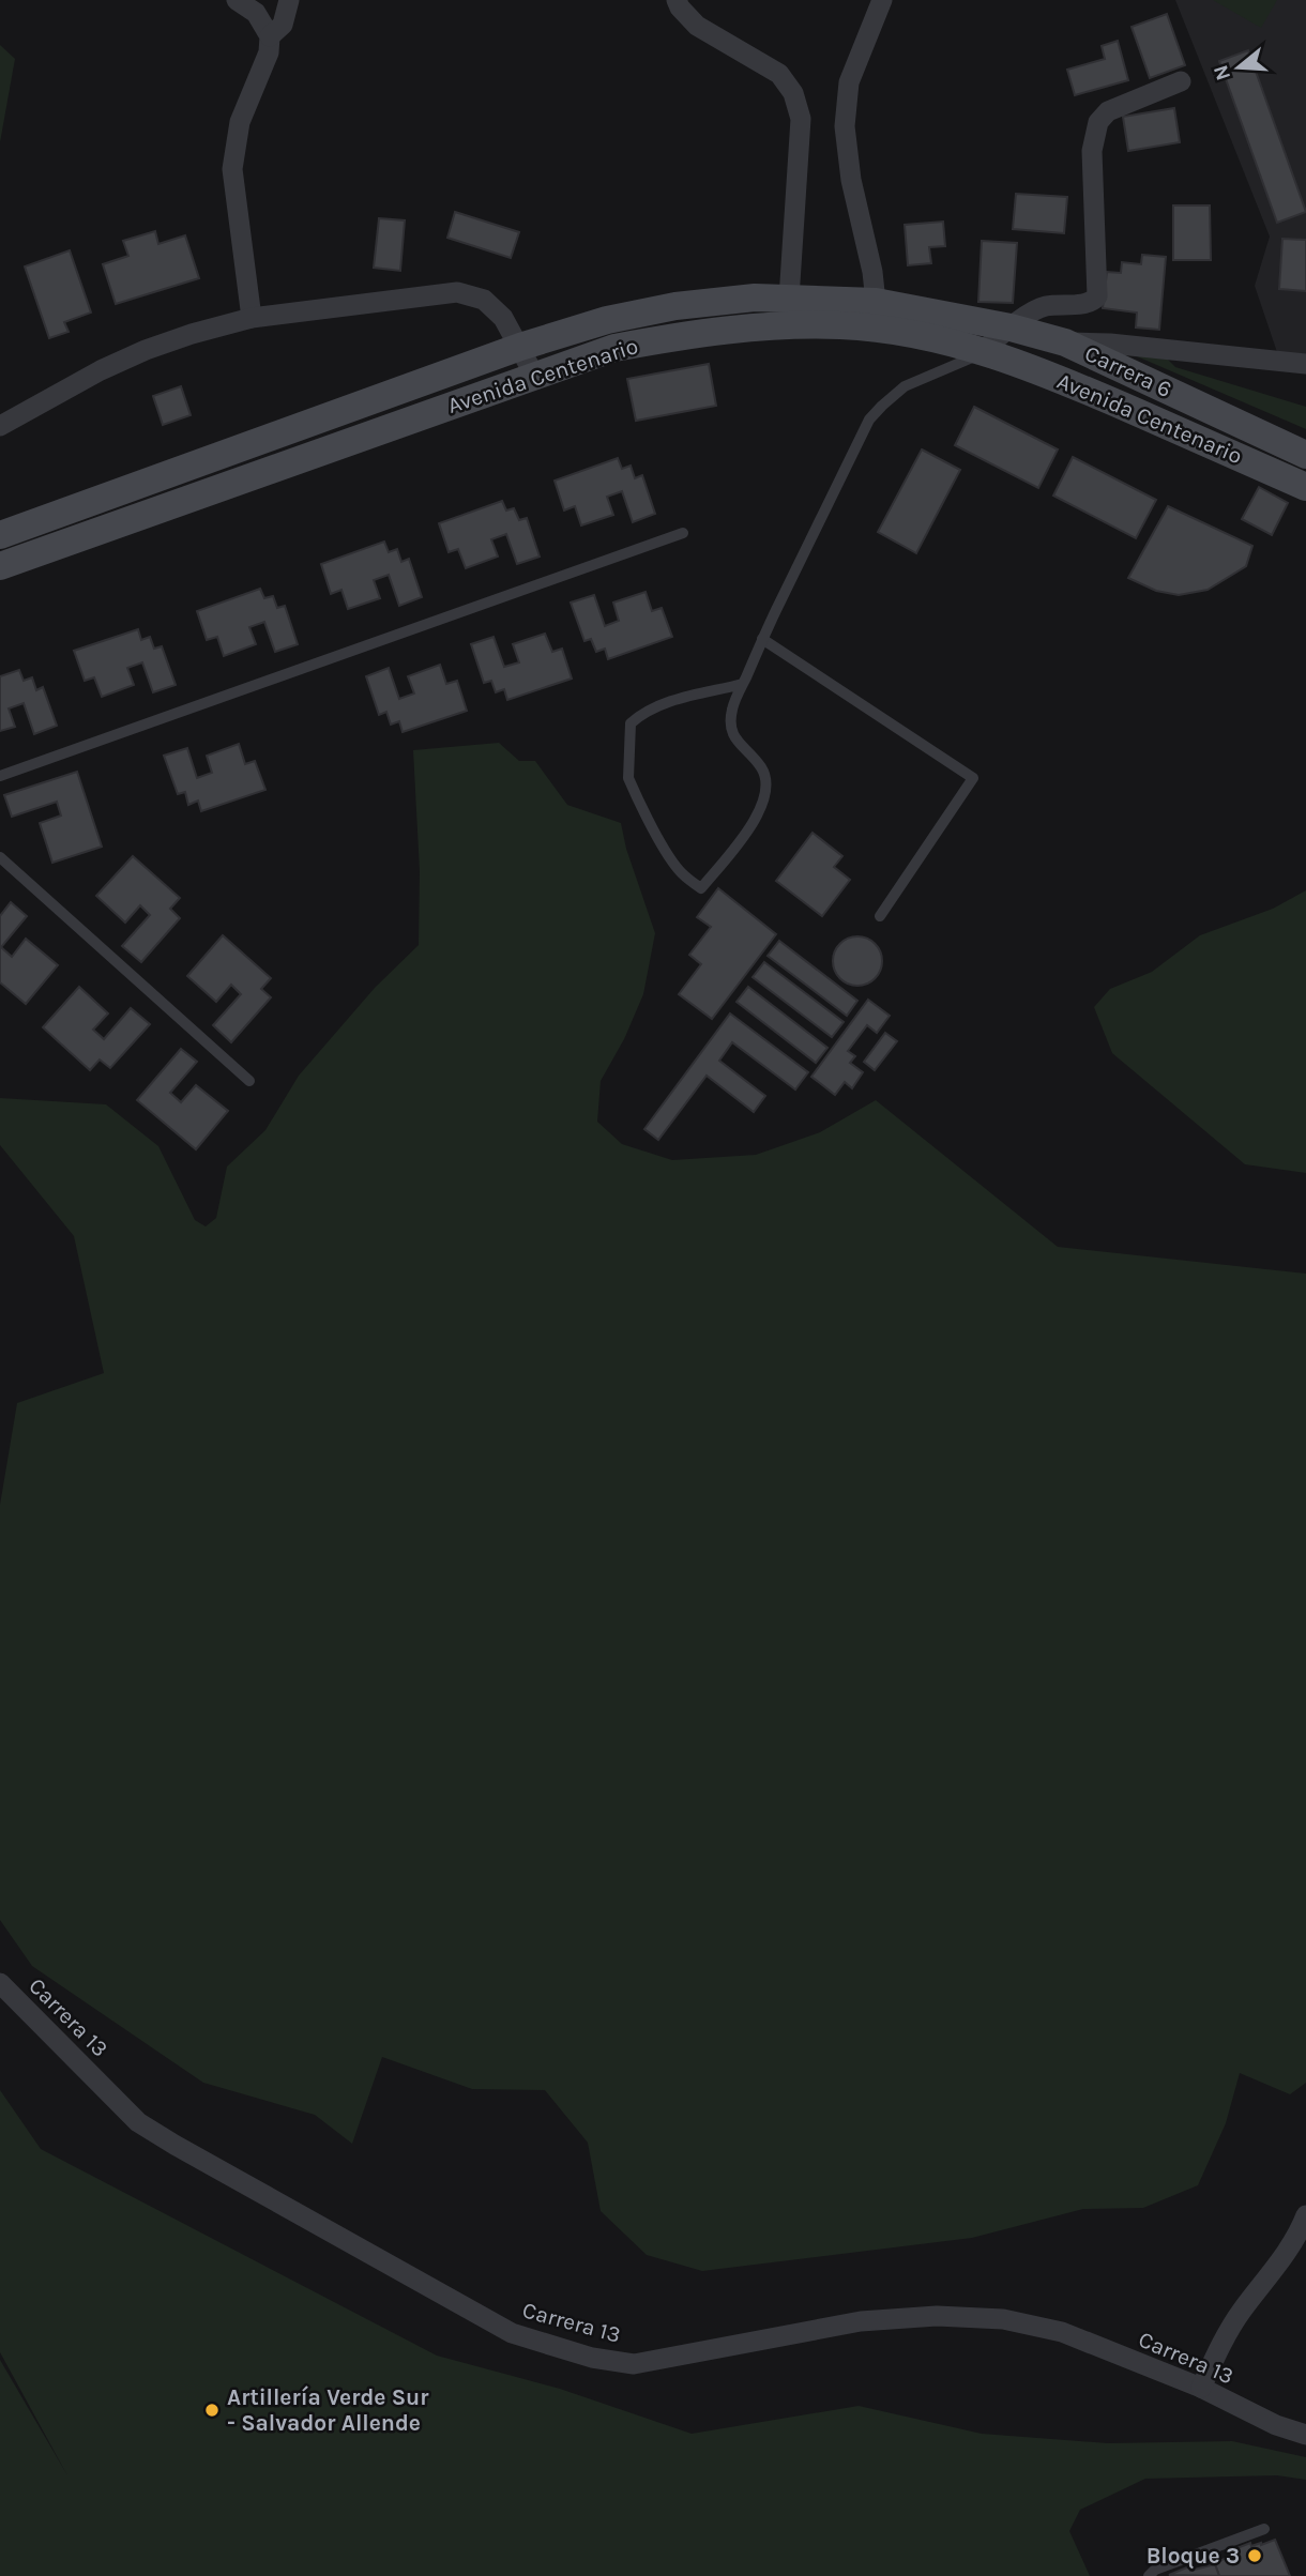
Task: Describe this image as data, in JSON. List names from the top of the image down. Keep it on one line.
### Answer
{"streets":{"main road":["Carrera 6","Avenida Centenario"],"street":["Carrera 13"]},"places":["Artillería Verde Sur - Salvador Allende","Bloque 3"],"north":"left"}
